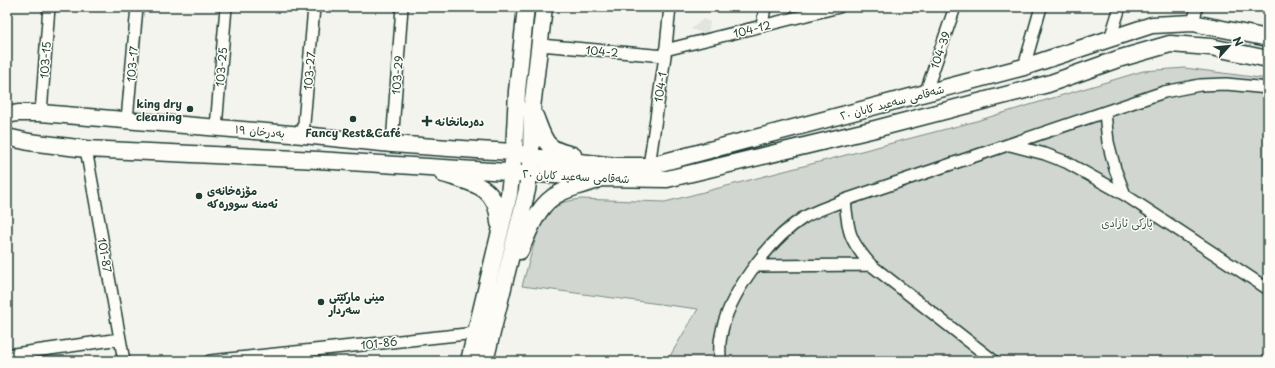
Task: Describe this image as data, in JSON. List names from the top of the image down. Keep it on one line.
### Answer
{"streets":{"main road":["شەقامی سەعید کابان ٢٠","بەدرخان ١٩"],"street":["104-12","104-39","104-2","103-15","103-17","103-25","103-27","103-29","104-1","101-87","101-86"]},"crossings":[["104-12","104-2"],["104-12","104-1"],["104-39","شەقامی سەعید کابان ٢٠"],["104-2","104-1"],["103-15","بەدرخان ١٩"],["103-17","بەدرخان ١٩"],["103-25","بەدرخان ١٩"],["103-27","بەدرخان ١٩"],["103-29","بەدرخان ١٩"],["104-1","شەقامی سەعید کابان ٢٠"],["شەقامی سەعید کابان ٢٠","بەدرخان ١٩"]],"parks":["پارکی ئازادی"],"places":{"other":["king dry cleaning","Fancy Rest&Café","مۆزەخانەی ئەمنە سوورەکە","مینی مارکێتی سەردار"],"health":["دەرمانخانە"]},"north":"top right"}
